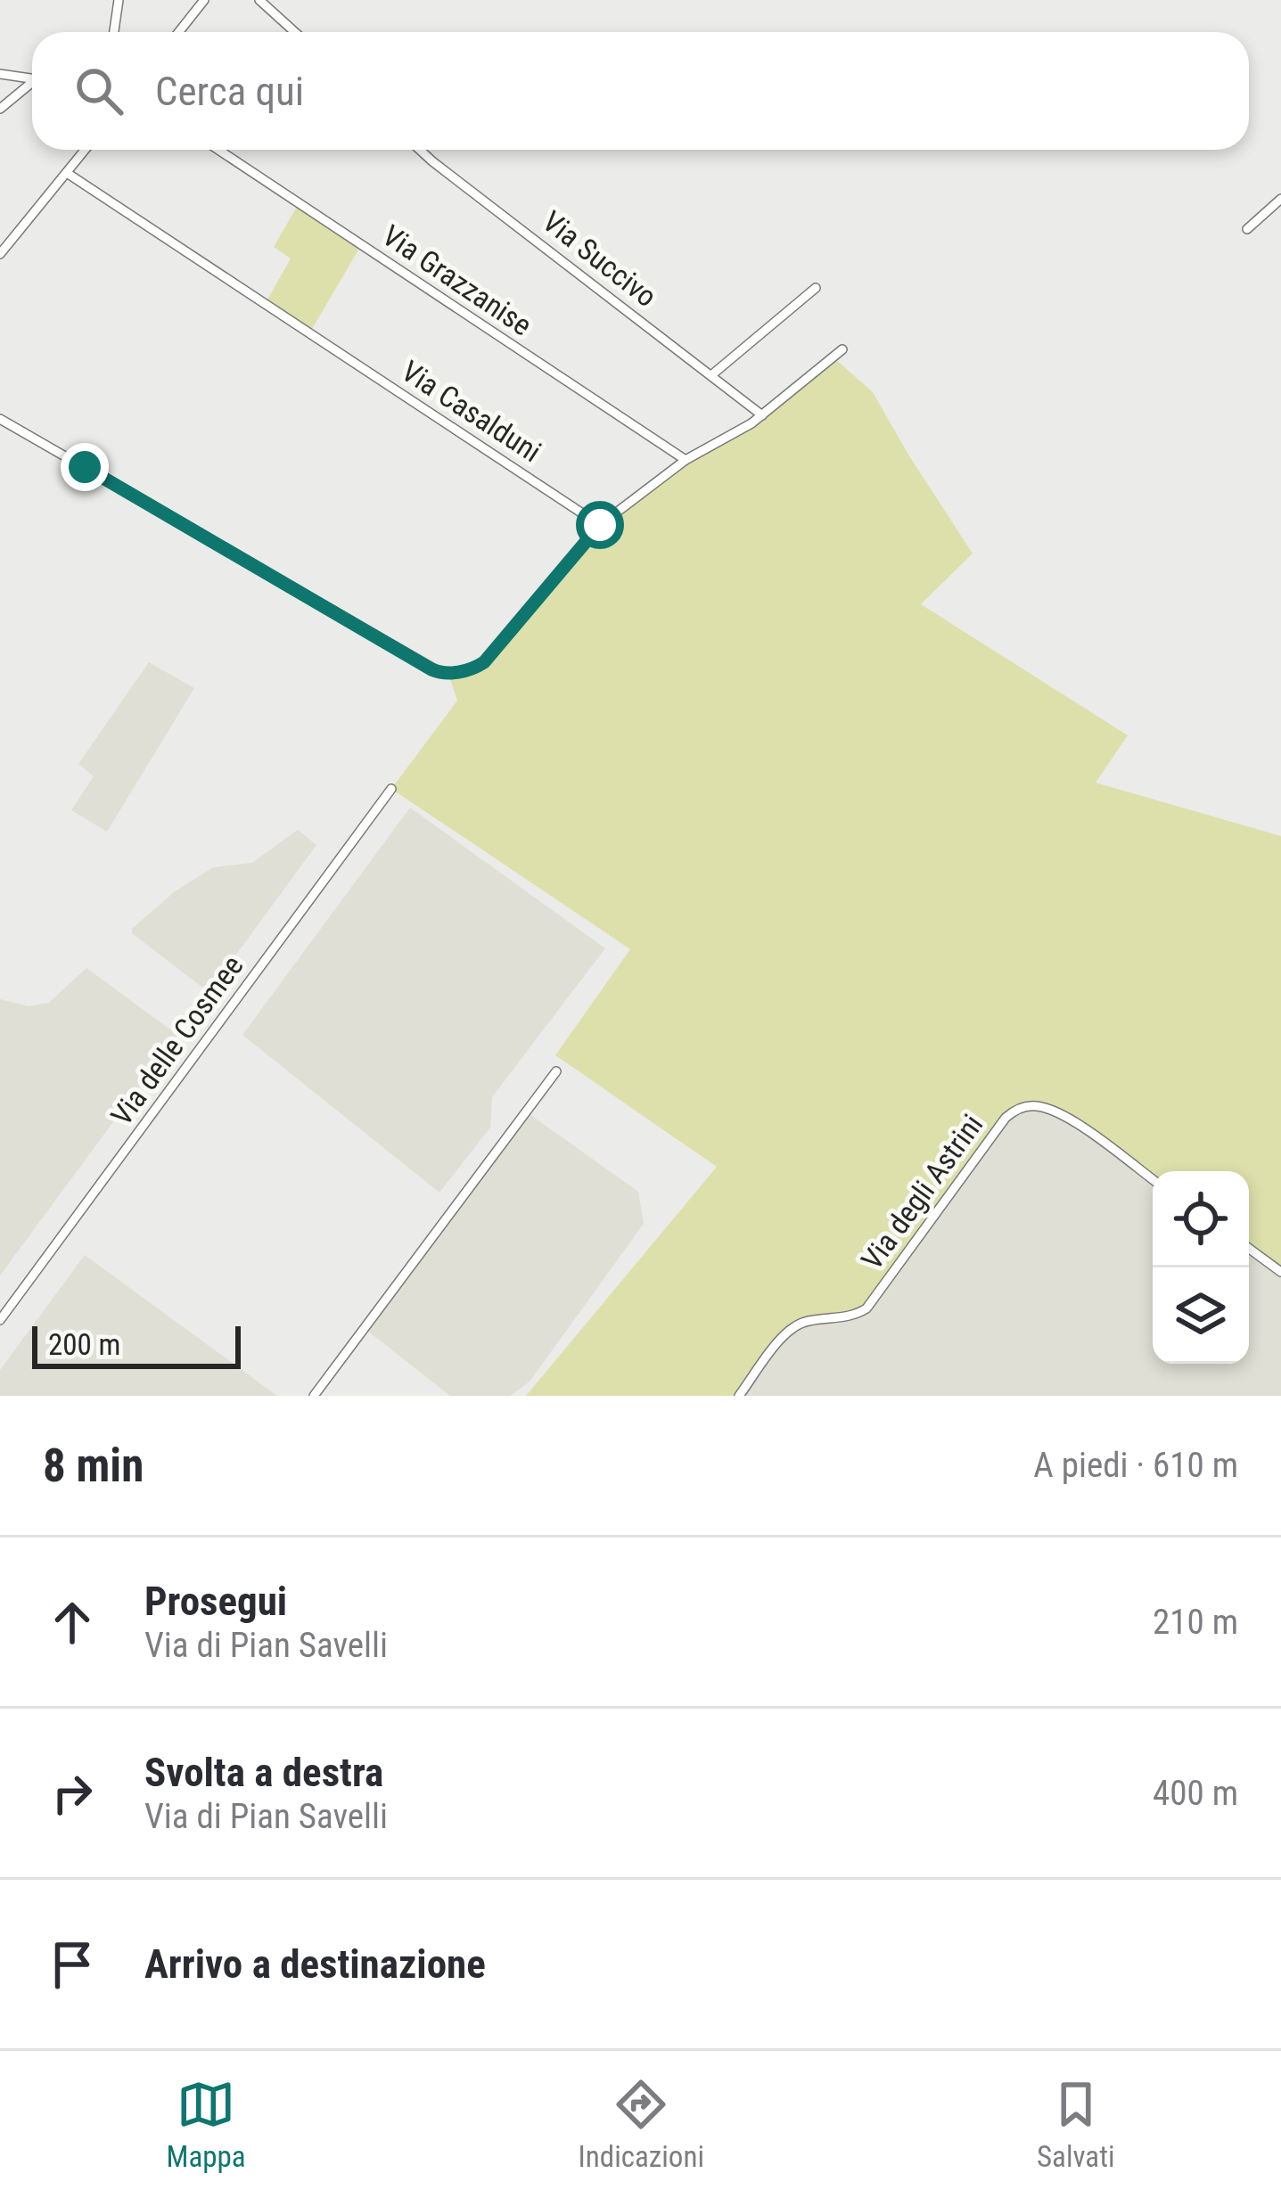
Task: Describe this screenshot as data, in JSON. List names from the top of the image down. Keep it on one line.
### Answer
{"streets":{"street":["Via Succivo","Via Grazzanise","Via Casalduni","Via delle Cosmee","Via degli Astrini"]},"scale_bar":"200 m","page":{"search":"Cerca qui","scale":"200 m","heading":["8 min","A piedi · 610 m"],"list":[["Prosegui","Via di Pian Savelli","210 m"],["Svolta a destra","Via di Pian Savelli","400 m"],"Arrivo a destinazione"],"nav":["Mappa","Indicazioni","Salvati"]}}
